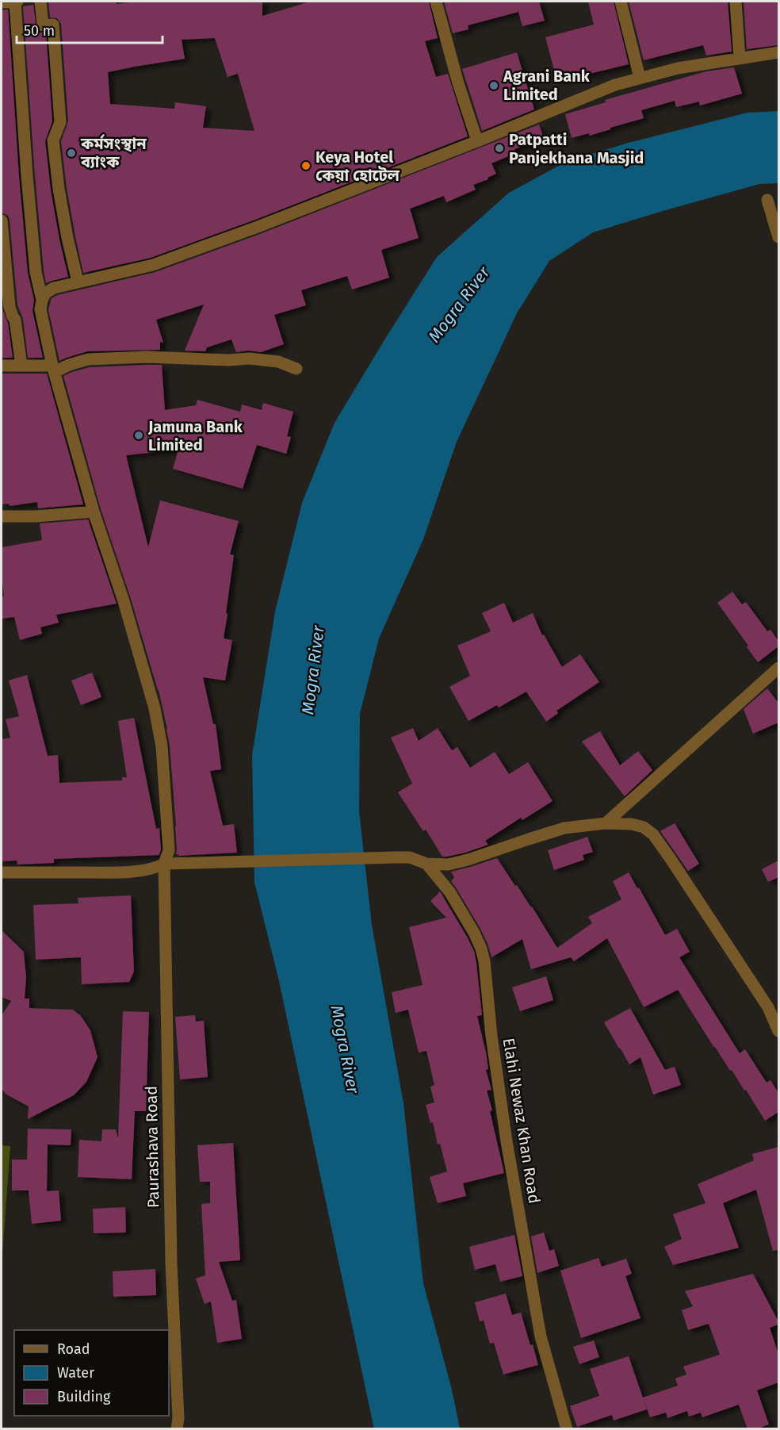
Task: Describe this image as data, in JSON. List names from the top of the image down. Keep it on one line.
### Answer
{"streets":{"street":["Elahi Newaz Khan Road","Paurashava Road"]},"water":["Mogra River"],"places":["Agrani Bank Limited","Patpatti Panjekhana Masjid","কর্মসংস্থান ব্যাংক","Keya Hotel কেয়া হোটেল","Jamuna Bank Limited"],"legend":["Road","Water","Building"],"scale_bar":"50 m"}
